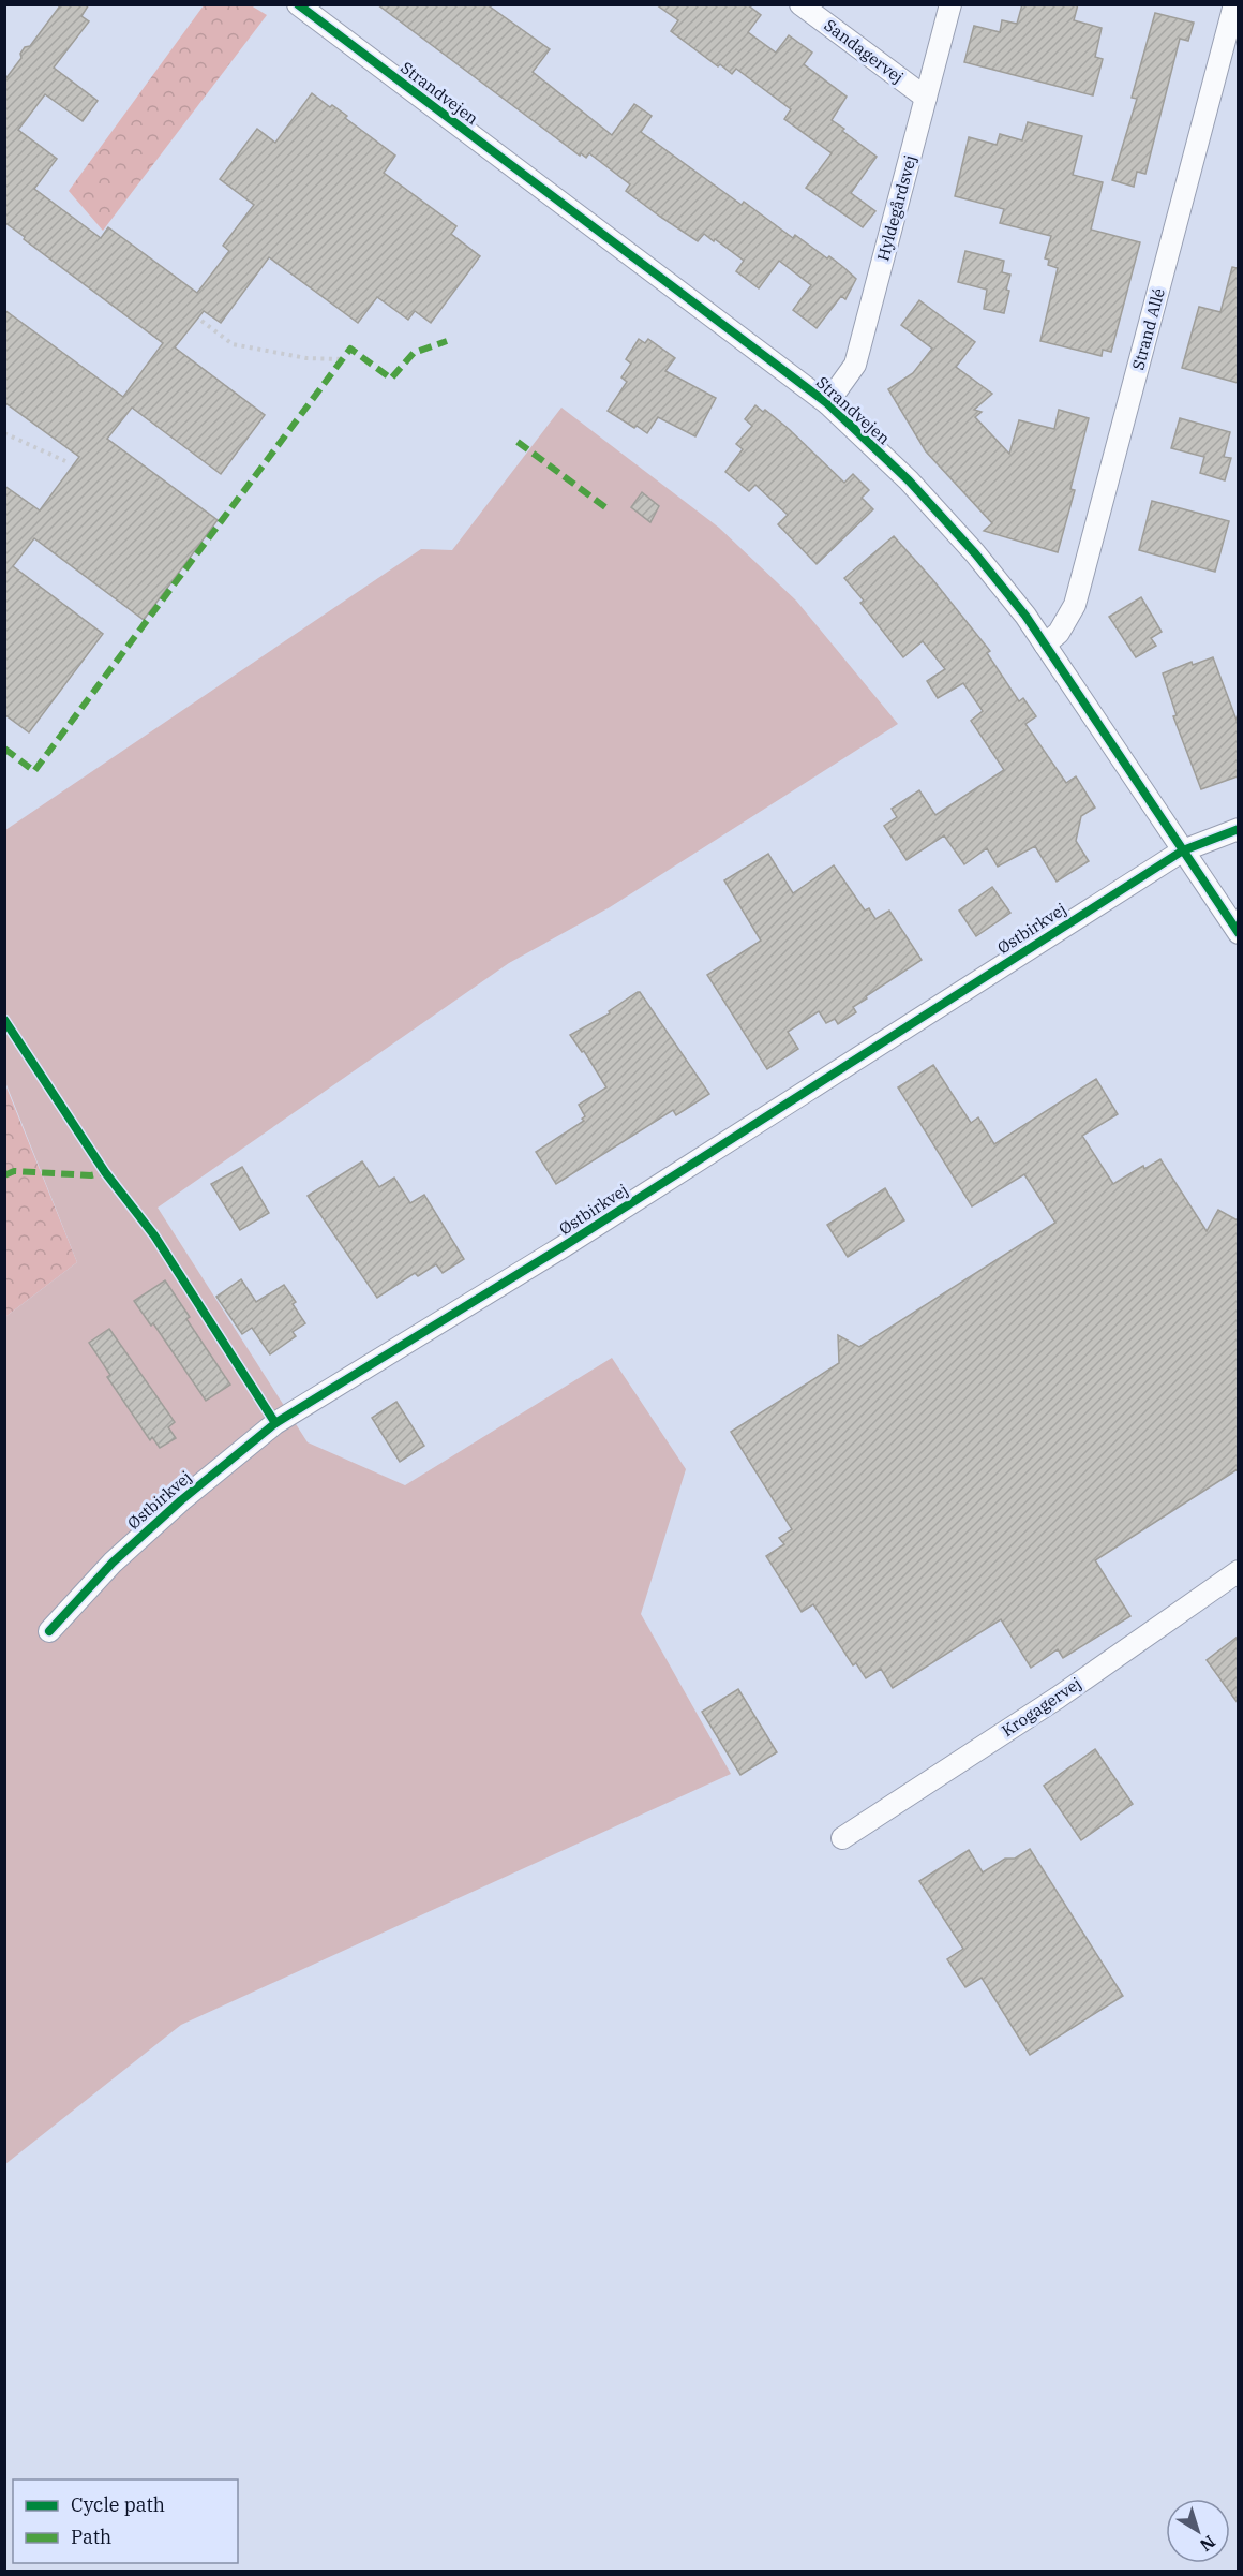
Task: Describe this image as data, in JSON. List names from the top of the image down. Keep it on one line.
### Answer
{"streets":{"street":["Sandagervej","Strandvejen","Hyldegårdsvej","Strand Allé","Østbirkvej","Krogagervej"]},"crossings":[["Sandagervej","Hyldegårdsvej"],["Strandvejen","Hyldegårdsvej"],["Strandvejen","Strand Allé"],["Strandvejen","Østbirkvej"]],"legend":["Cycle path","Path"],"north":"bottom right"}
